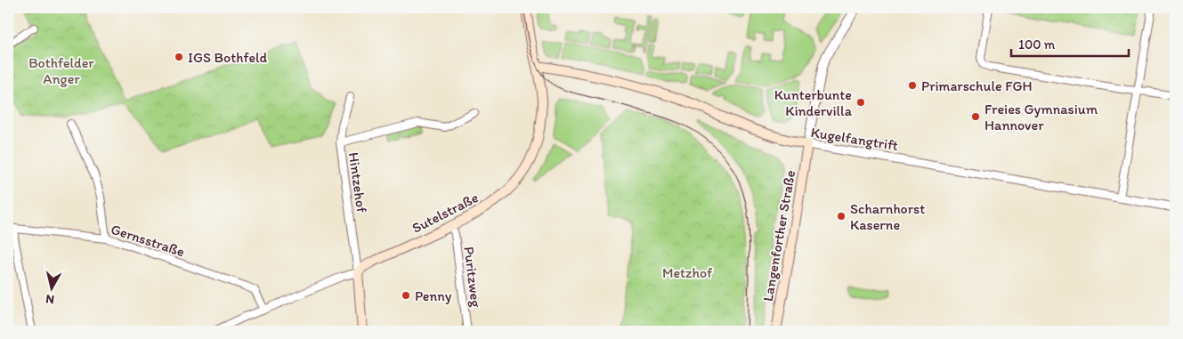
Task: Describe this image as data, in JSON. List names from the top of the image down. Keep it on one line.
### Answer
{"streets":{"main road":["Kugelfangtrift","Sutelstraße","Langenforther Straße"],"street":["Hintzehof","Gernsstraße","Puritzweg"]},"crossings":[["Kugelfangtrift","Sutelstraße"],["Kugelfangtrift","Langenforther Straße"],["Hintzehof","Sutelstraße"],["Sutelstraße","Gernsstraße"],["Sutelstraße","Puritzweg"]],"parks":["Bothfelder Anger","Metzhof"],"places":["IGS Bothfeld","Primarschule FGH","Kunterbunte Kindervilla","Freies Gymnasium Hannover","Scharnhorst Kaserne","Penny"],"scale_bar":"100 m","north":"bottom"}
